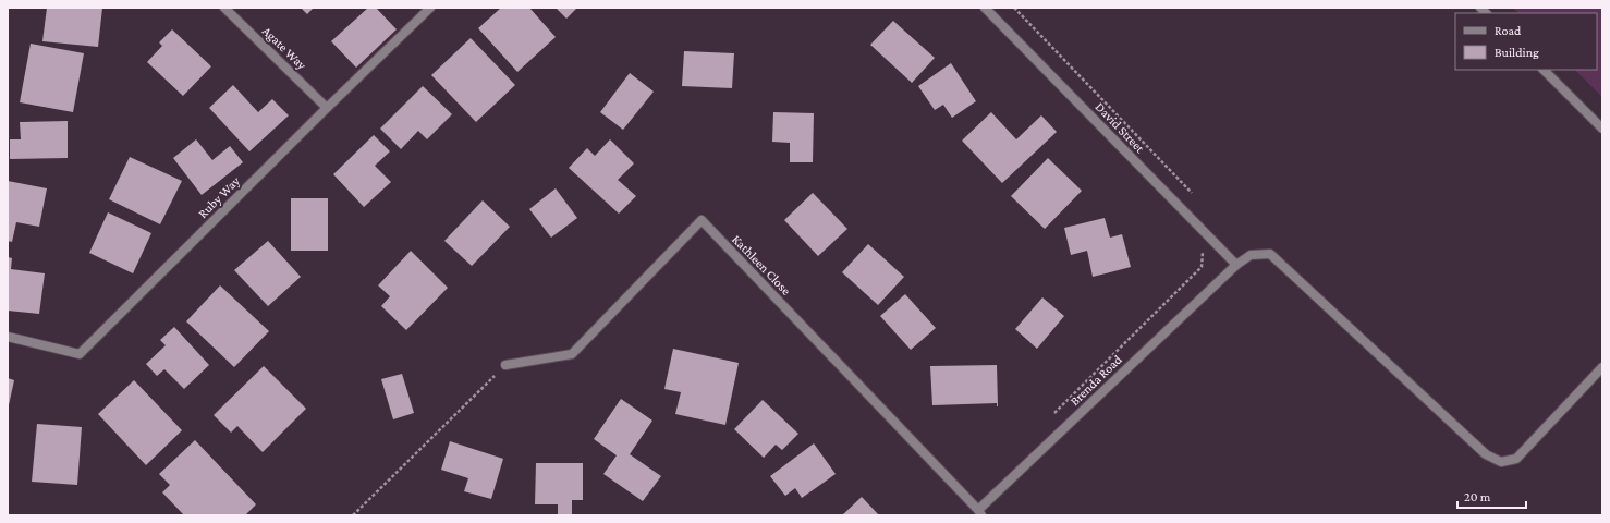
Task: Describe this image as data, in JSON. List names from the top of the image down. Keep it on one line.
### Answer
{"streets":{"street":["Agate Way","David Street","Ruby Way","Kathleen Close","Brenda Road"]},"crossings":[["Agate Way","Ruby Way"],["David Street","Brenda Road"],["Kathleen Close","Brenda Road"]],"legend":["Road","Building"],"scale_bar":"20 m"}
